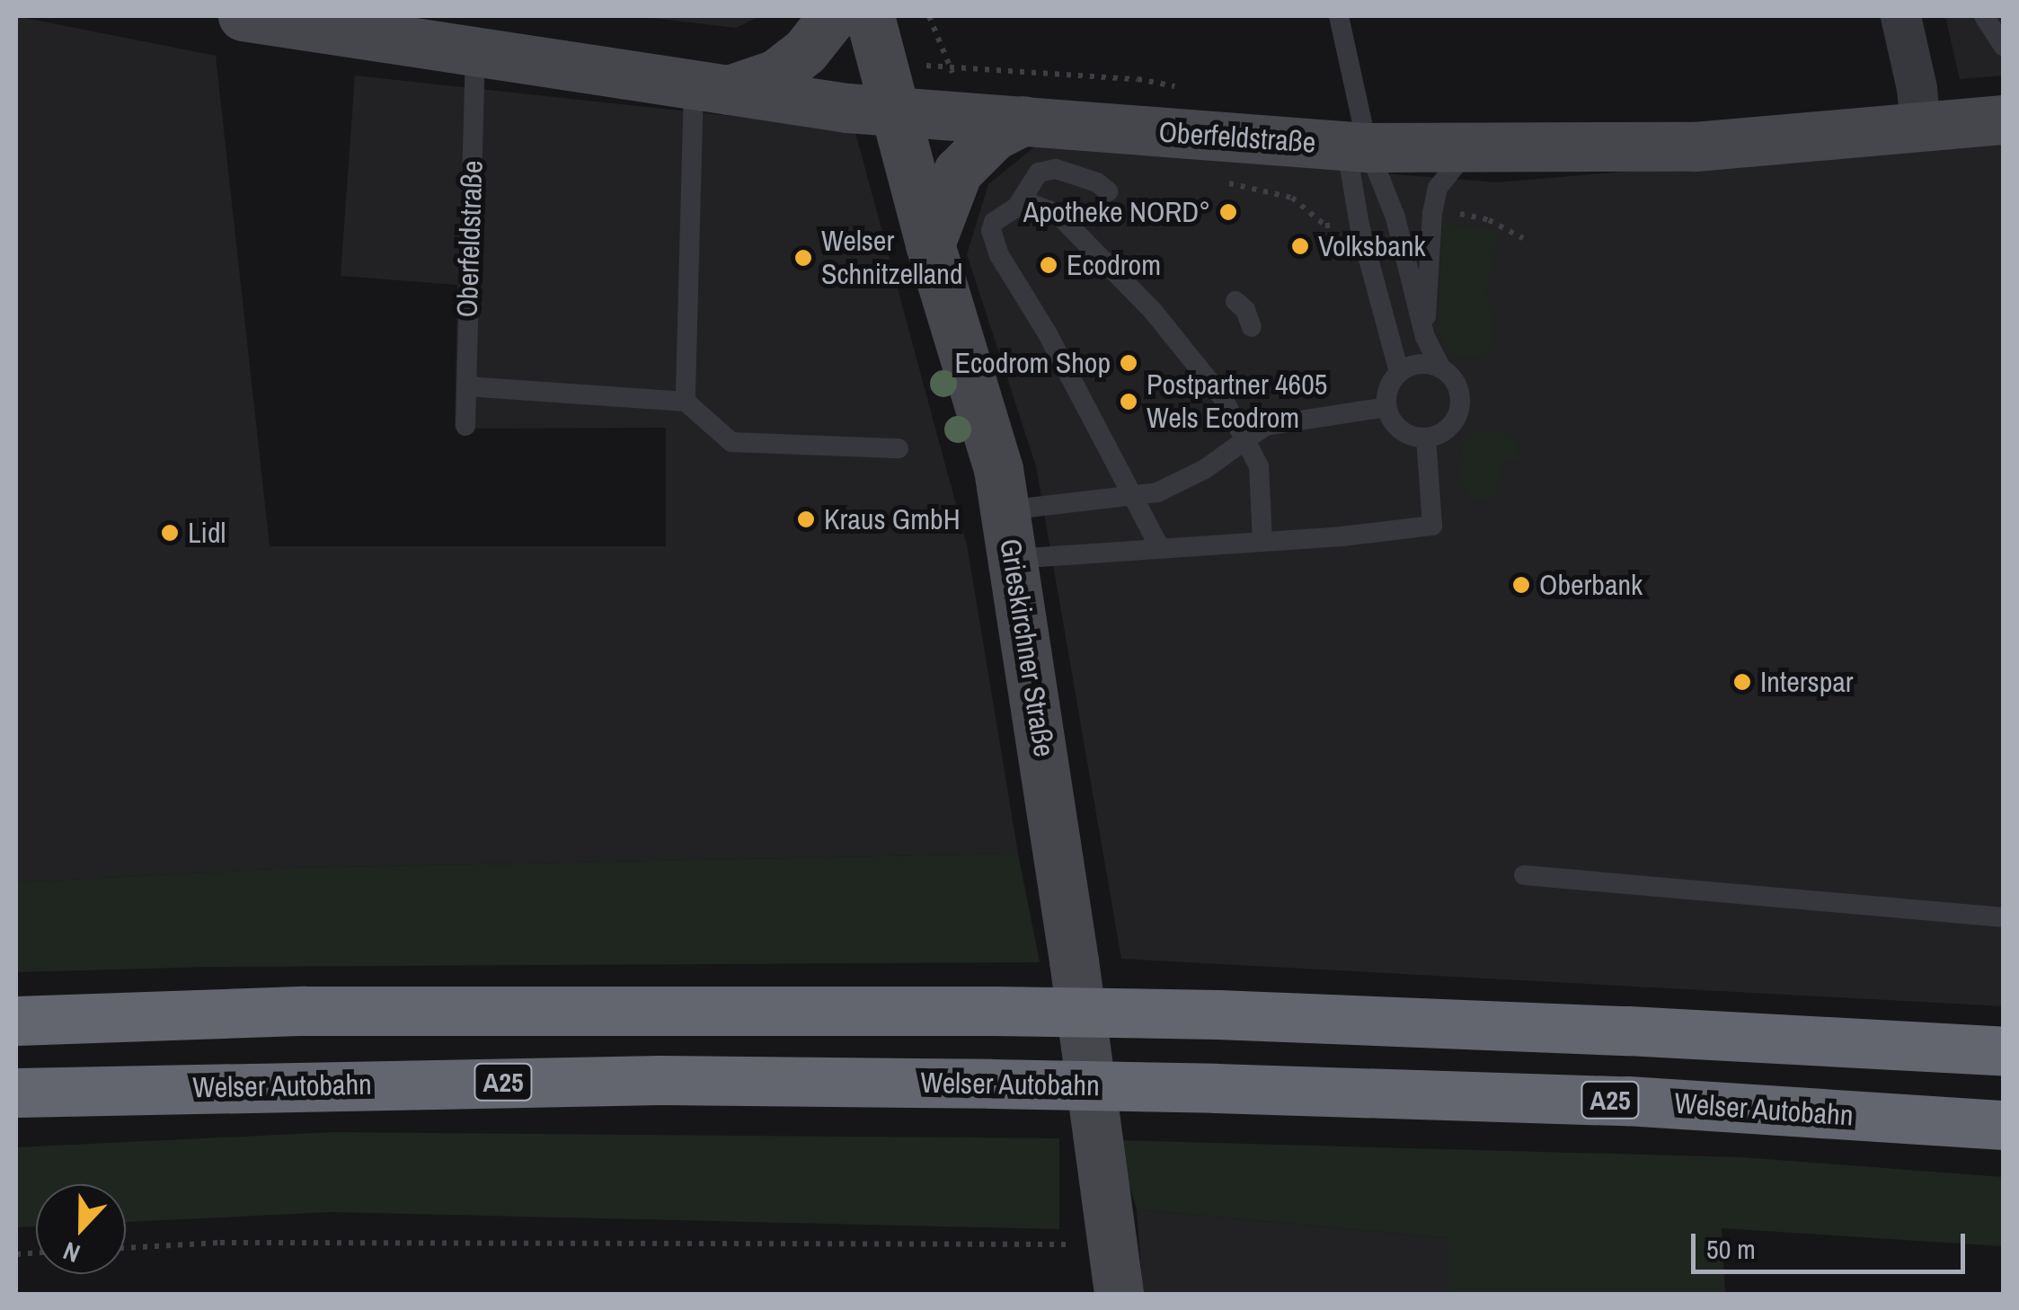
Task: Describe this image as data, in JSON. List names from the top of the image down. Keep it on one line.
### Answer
{"streets":{"highway":["A25","Welser Autobahn"],"main road":["Oberfeldstraße","Grieskirchner Straße"]},"crossings":[["Oberfeldstraße","Grieskirchner Straße"]],"places":["Apotheke NORD°","Volksbank","Welser Schnitzelland","Ecodrom","Ecodrom Shop","Postpartner 4605 Wels Ecodrom","Kraus GmbH","Lidl","Oberbank","Interspar"],"scale_bar":"50 m","north":"bottom"}
